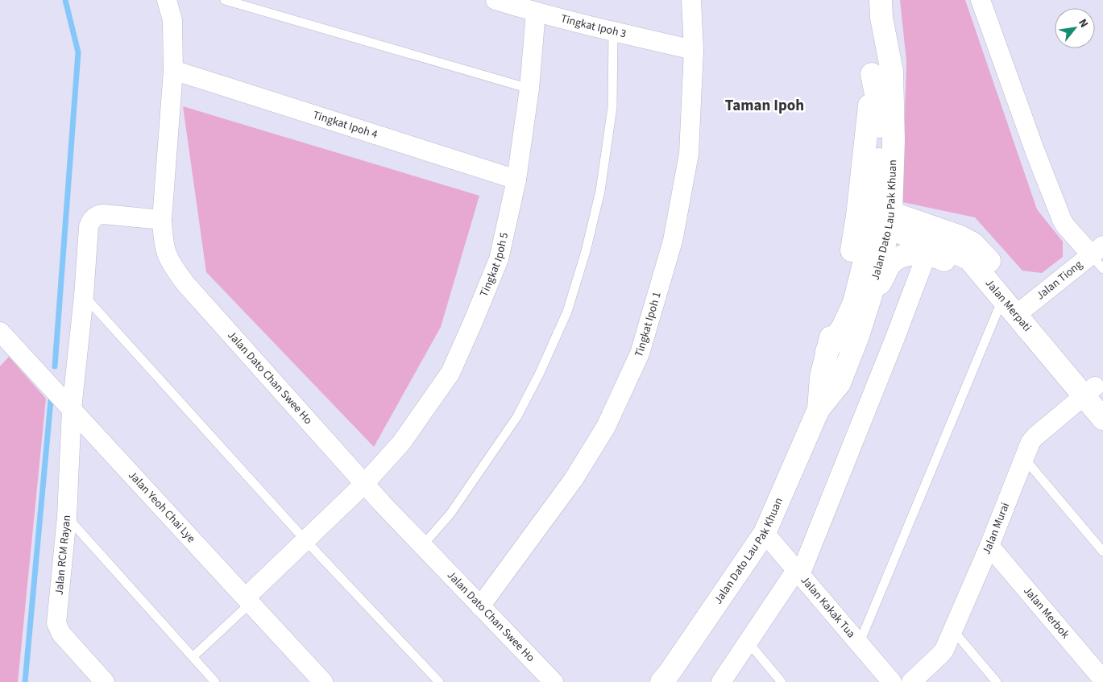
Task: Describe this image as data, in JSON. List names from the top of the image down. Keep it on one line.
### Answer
{"streets":{"main road":["Jalan Dato Lau Pak Khuan","Jalan Merpati"],"street":["Tingkat Ipoh 3","Tingkat Ipoh 4","Tingkat Ipoh 5","Jalan Tiong","Tingkat Ipoh 1","Jalan Dato Chan Swee Ho","Jalan Yeoh Chai Lye","Jalan Murai","Jalan RCM Rayan","Jalan Kakak Tua","Jalan Merbok"]},"crossings":[["Tingkat Ipoh 3","Tingkat Ipoh 5"],["Tingkat Ipoh 3","Tingkat Ipoh 1"],["Tingkat Ipoh 4","Tingkat Ipoh 5"],["Tingkat Ipoh 4","Jalan Dato Chan Swee Ho"],["Jalan Dato Lau Pak Khuan","Jalan Merpati"],["Jalan Dato Lau Pak Khuan","Jalan Kakak Tua"],["Tingkat Ipoh 5","Jalan Dato Chan Swee Ho"],["Tingkat Ipoh 5","Jalan Yeoh Chai Lye"],["Jalan Tiong","Jalan Merpati"],["Jalan Merpati","Jalan Murai"],["Tingkat Ipoh 1","Jalan Dato Chan Swee Ho"],["Jalan Dato Chan Swee Ho","Jalan RCM Rayan"],["Jalan Yeoh Chai Lye","Jalan RCM Rayan"],["Jalan Murai","Jalan Merbok"]],"districts":["Taman Ipoh"],"north":"top right"}
